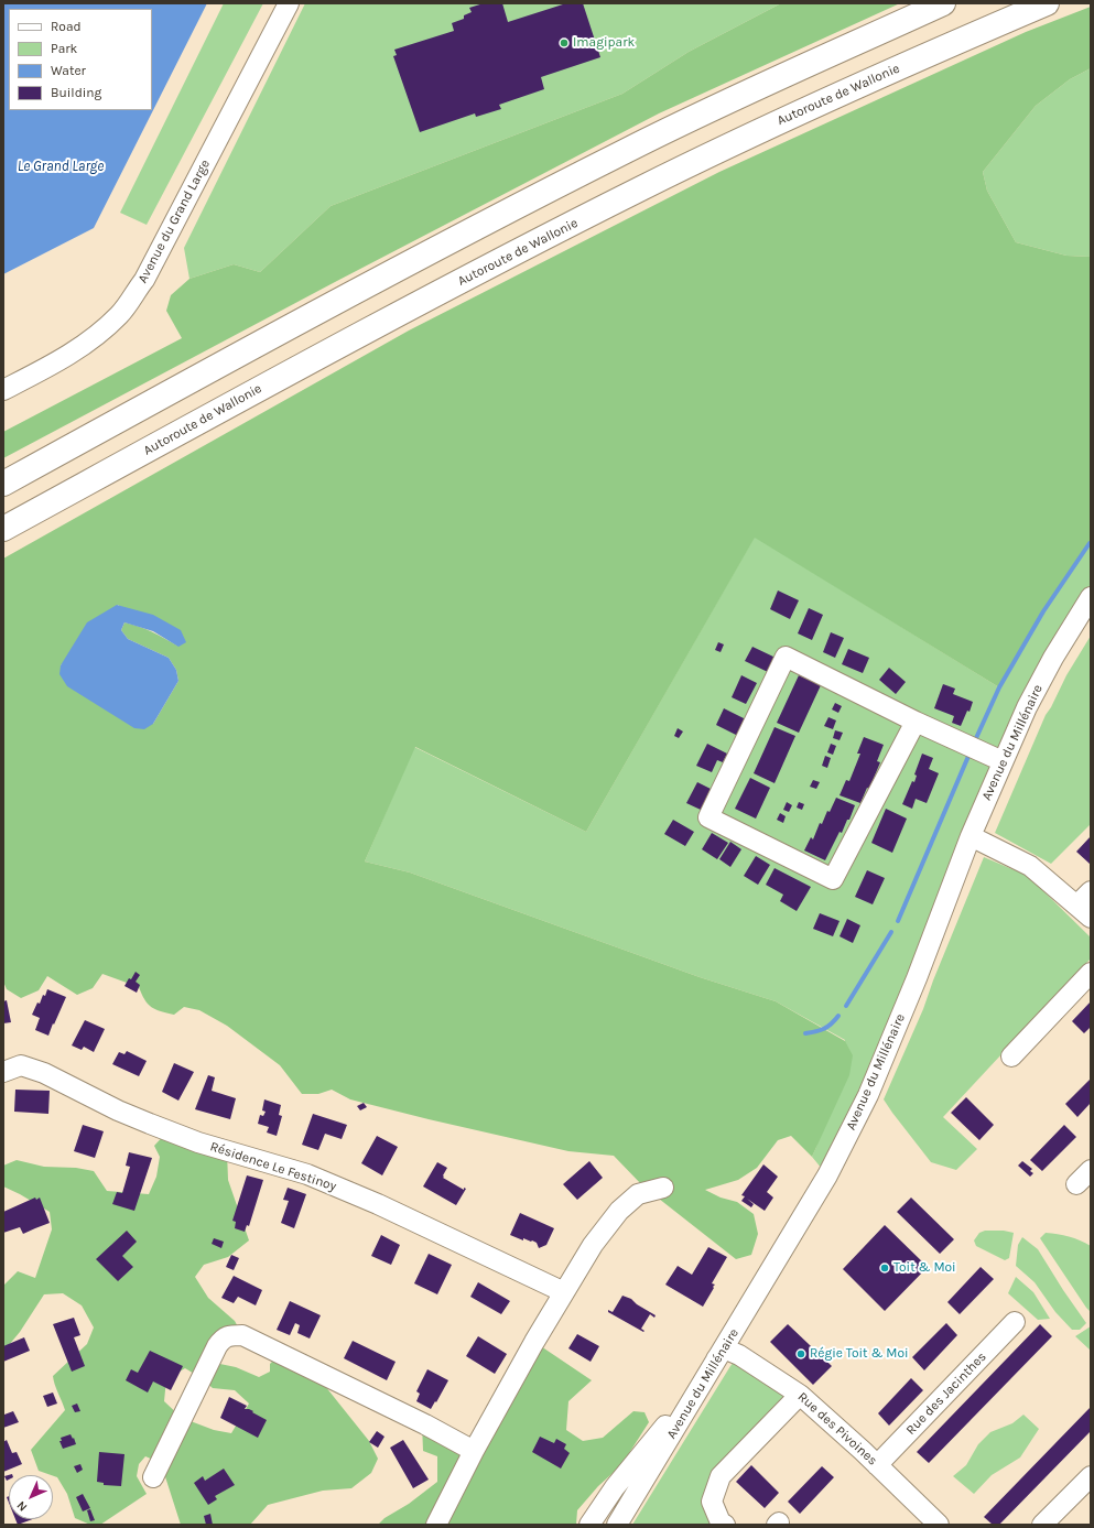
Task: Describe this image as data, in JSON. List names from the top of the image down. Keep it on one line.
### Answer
{"streets":{"highway":["Autoroute de Wallonie"],"street":["Avenue du Grand Large","Avenue du Millénaire","Résidence Le Festinoy","Rue des Jacinthes","Rue des Pivoines"]},"crossings":[["Avenue du Millénaire","Rue des Pivoines"],["Rue des Jacinthes","Rue des Pivoines"]],"water":["Le Grand Large"],"places":["Imagipark","Toit & Moi","Régie Toit & Moi"],"legend":["Road","Park","Water","Building"],"north":"bottom left"}
